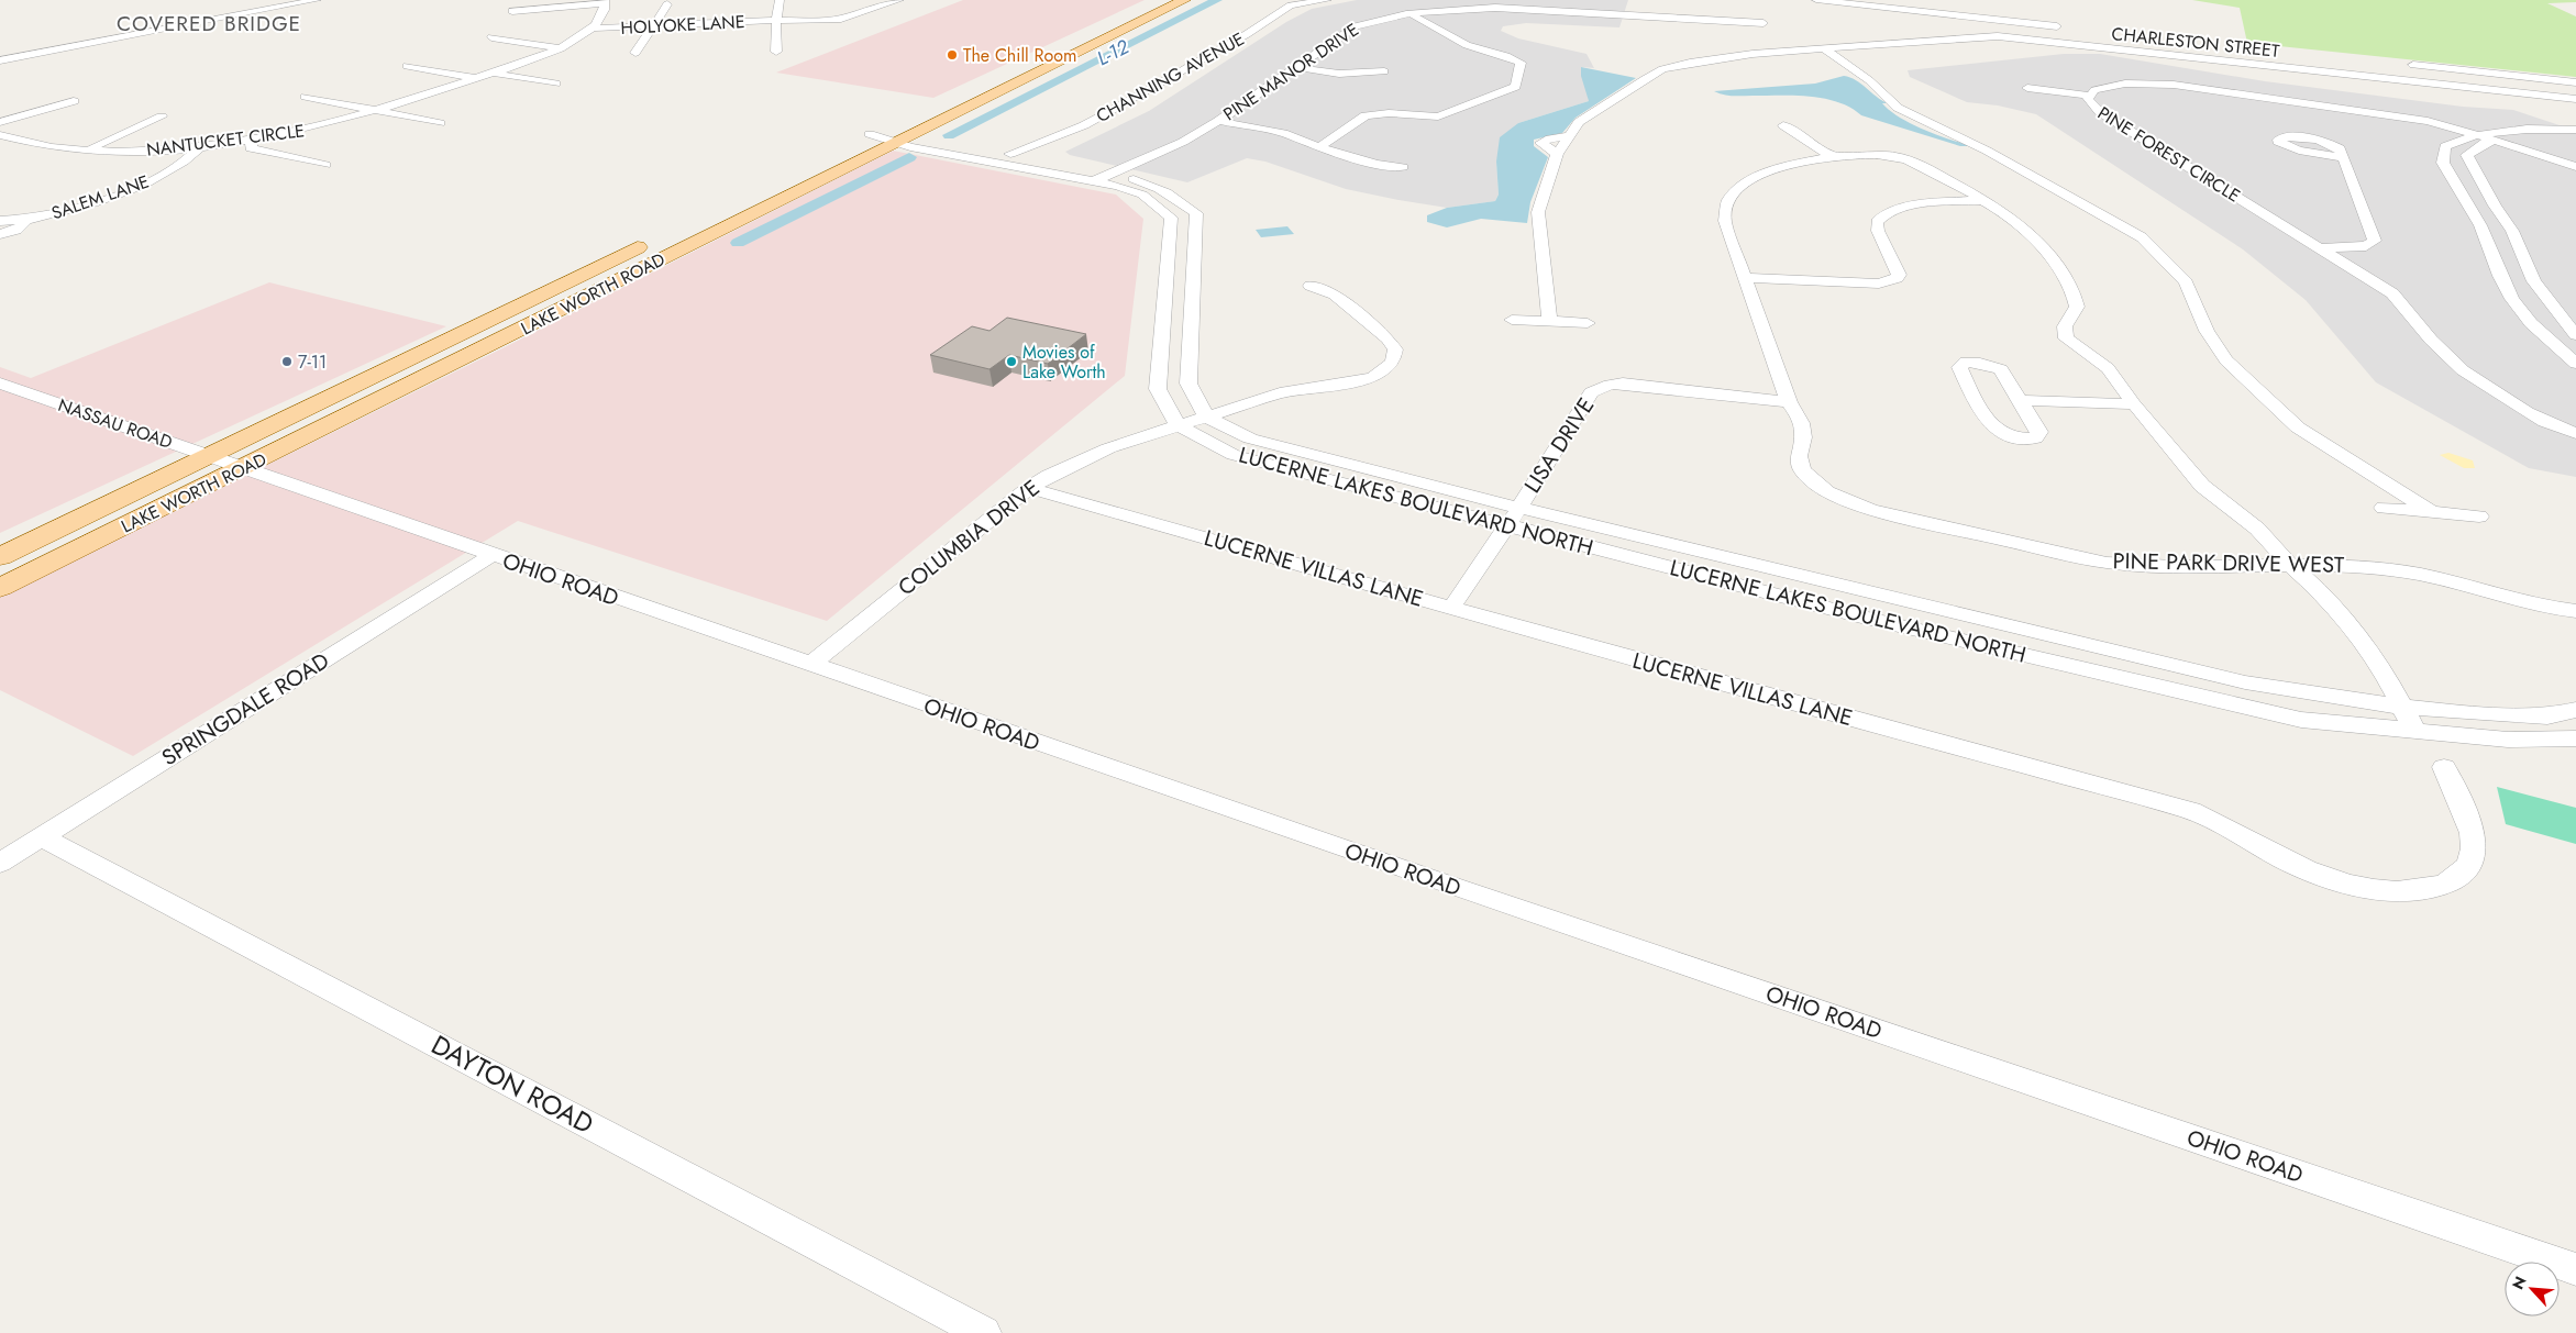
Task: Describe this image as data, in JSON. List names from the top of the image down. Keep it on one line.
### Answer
{"streets":{"main road":["LAKE WORTH ROAD"],"street":["HOLYOKE LANE","PINE MANOR DRIVE","CHANNING AVENUE","NANTUCKET CIRCLE","PINE FOREST CIRCLE","SALEM LANE","NASSAU ROAD","LISA DRIVE","LUCERNE LAKES BOULEVARD NORTH","COLUMBIA DRIVE","PINE PARK DRIVE WEST","LUCERNE VILLAS LANE","OHIO ROAD","SPRINGDALE ROAD","DAYTON ROAD"]},"crossings":[["HOLYOKE LANE","NANTUCKET CIRCLE"],["NANTUCKET CIRCLE","SALEM LANE"],["LAKE WORTH ROAD","NASSAU ROAD"],["LAKE WORTH ROAD","OHIO ROAD"],["NASSAU ROAD","OHIO ROAD"],["LISA DRIVE","LUCERNE LAKES BOULEVARD NORTH"],["LISA DRIVE","PINE PARK DRIVE WEST"],["LISA DRIVE","LUCERNE VILLAS LANE"],["LUCERNE LAKES BOULEVARD NORTH","COLUMBIA DRIVE"],["COLUMBIA DRIVE","LUCERNE VILLAS LANE"],["COLUMBIA DRIVE","OHIO ROAD"],["OHIO ROAD","SPRINGDALE ROAD"],["SPRINGDALE ROAD","DAYTON ROAD"]],"districts":["COVERED BRIDGE"],"water":["L-12"],"places":["The Chill Room","7-11","Movies of Lake Worth"],"north":"top left"}
